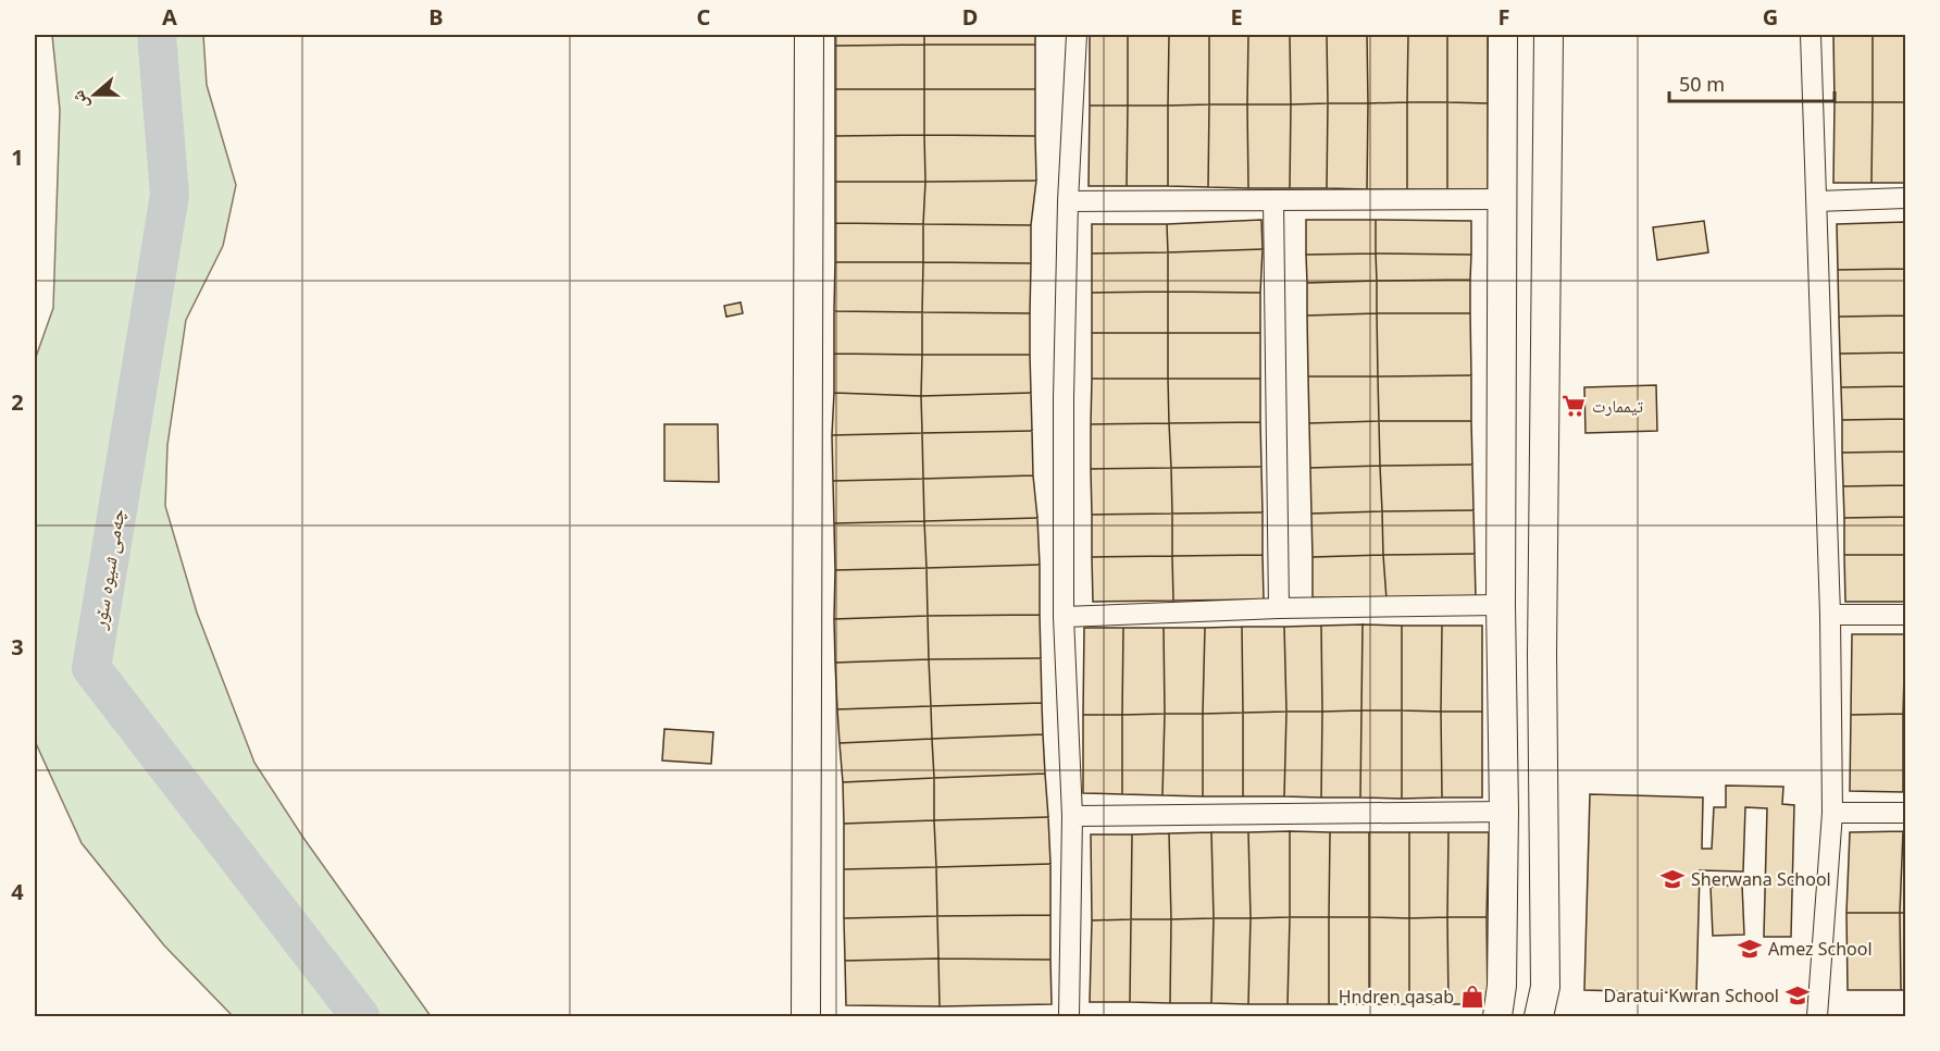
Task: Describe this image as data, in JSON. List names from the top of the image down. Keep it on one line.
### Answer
{"water":["چەمی شیوە سۆر"],"places":{"supermarket":["تیممارت"],"school or university":["Sherwana School","Amez School","Daratui Kwran School"],"shop":["Hndren qasab"]},"scale_bar":"50 m","north":"left","grid":{"columns":["A","B","C","D","E","F","G"],"rows":["1","2","3","4"]}}
